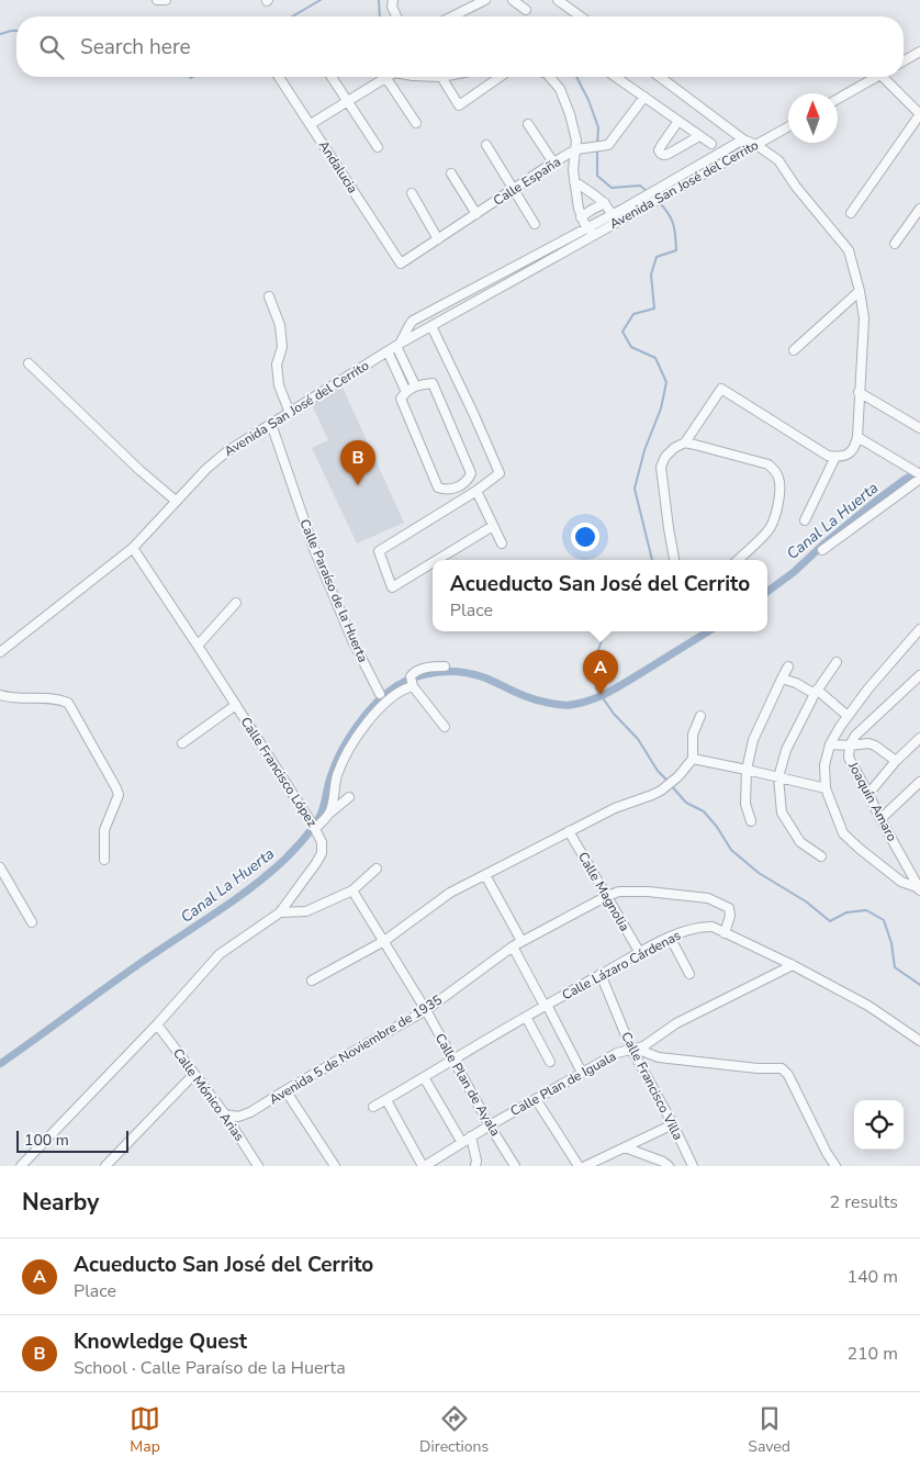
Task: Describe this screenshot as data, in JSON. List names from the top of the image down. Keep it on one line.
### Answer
{"streets":{"street":["Andalucia","Calle España","Avenida San José del Cerrito","Calle Paraíso de la Huerta","Calle Francisco López","Joaquín Amaro","Calle Magnolia","Calle Lázaro Cárdenas","Avenida 5 de Noviembre de 1935","Calle Plan de Iguala","Calle Plan de Ayala","Calle Francisco Villa","Calle Mónico Arias"]},"crossings":[["Andalucia","Calle España"],["Calle España","Avenida San José del Cerrito"],["Avenida San José del Cerrito","Calle Paraíso de la Huerta"],["Avenida San José del Cerrito","Calle Francisco López"],["Calle Francisco López","Calle Mónico Arias"],["Calle Magnolia","Calle Lázaro Cárdenas"],["Calle Magnolia","Avenida 5 de Noviembre de 1935"],["Calle Lázaro Cárdenas","Avenida 5 de Noviembre de 1935"],["Calle Lázaro Cárdenas","Calle Plan de Iguala"],["Calle Lázaro Cárdenas","Calle Plan de Ayala"],["Calle Lázaro Cárdenas","Calle Francisco Villa"],["Avenida 5 de Noviembre de 1935","Calle Plan de Ayala"],["Avenida 5 de Noviembre de 1935","Calle Mónico Arias"],["Calle Plan de Iguala","Calle Plan de Ayala"],["Calle Plan de Iguala","Calle Francisco Villa"]],"water":["Canal La Huerta"],"scale_bar":"100 m","north":"top","page":{"search":"Search here","pins":["B","A"],"popup":["Acueducto San José del Cerrito","Place"],"scale":"100 m","heading":["Nearby","2 results"],"list":[{"mark":"A","name":"Acueducto San José del Cerrito","note":"Place","value":"140 m"},{"mark":"B","name":"Knowledge Quest","note":"School · Calle Paraíso de la Huerta","value":"210 m"}],"nav":["Map","Directions","Saved"]}}
